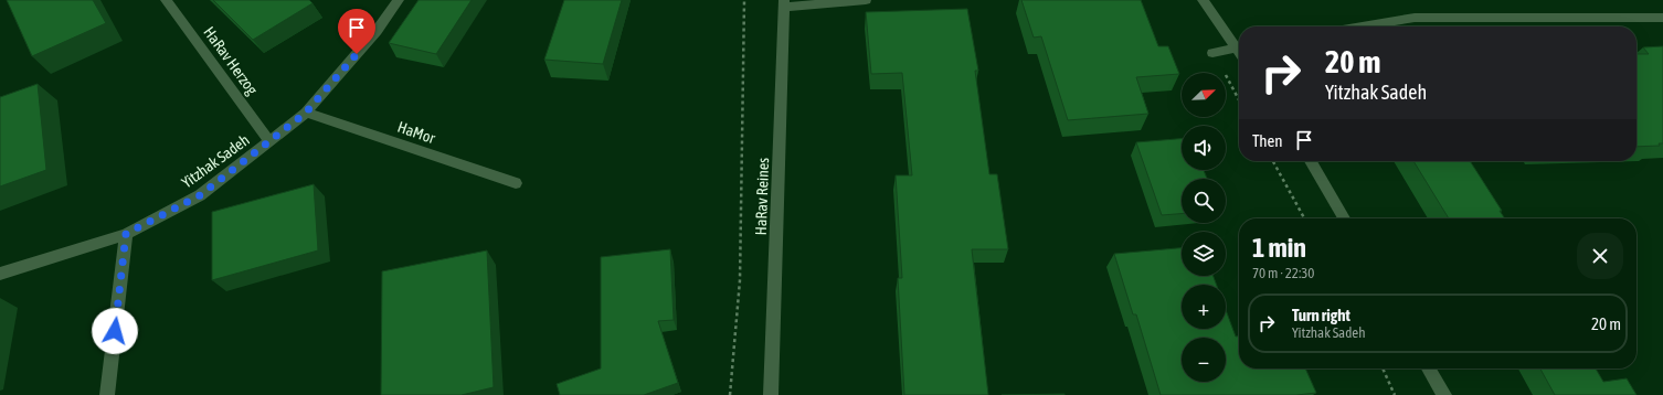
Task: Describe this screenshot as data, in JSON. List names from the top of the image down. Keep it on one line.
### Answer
{"streets":{"street":["HaRav Herzog","HaMor","Yitzhak Sadeh","HaRav Reines"]},"crossings":[["HaRav Herzog","Yitzhak Sadeh"],["HaMor","Yitzhak Sadeh"]],"north":"top right","page":{"turn":["20 m","Yitzhak Sadeh"],"map_buttons":["+","−"],"then":"Then","heading":["1 min","70 m · 22:30"],"list":[{"name":"Turn right","note":"Yitzhak Sadeh","value":"20 m"}]}}
